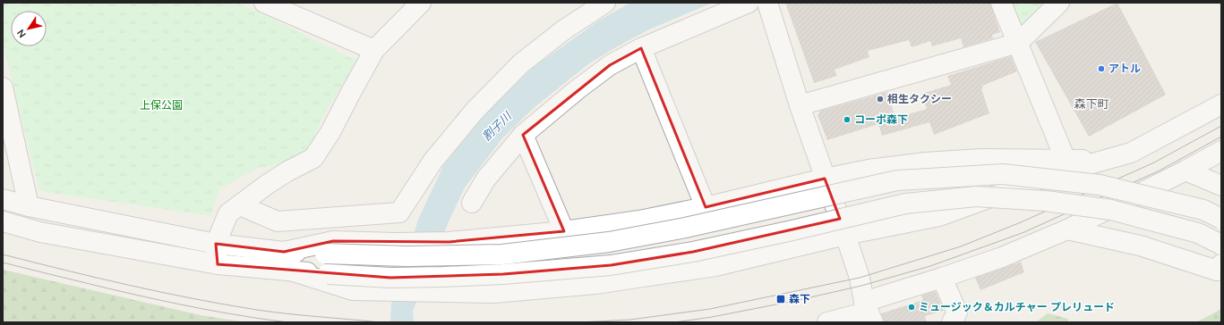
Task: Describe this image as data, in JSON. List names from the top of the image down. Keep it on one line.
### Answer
{"districts":["森下町"],"water":["割子川"],"parks":["上保公園"],"places":{"other":["アトル","相生タクシー","コーポ森下","ミュージック＆カルチャー プレリュード"],"transit":["森下"]},"north":"bottom left"}
